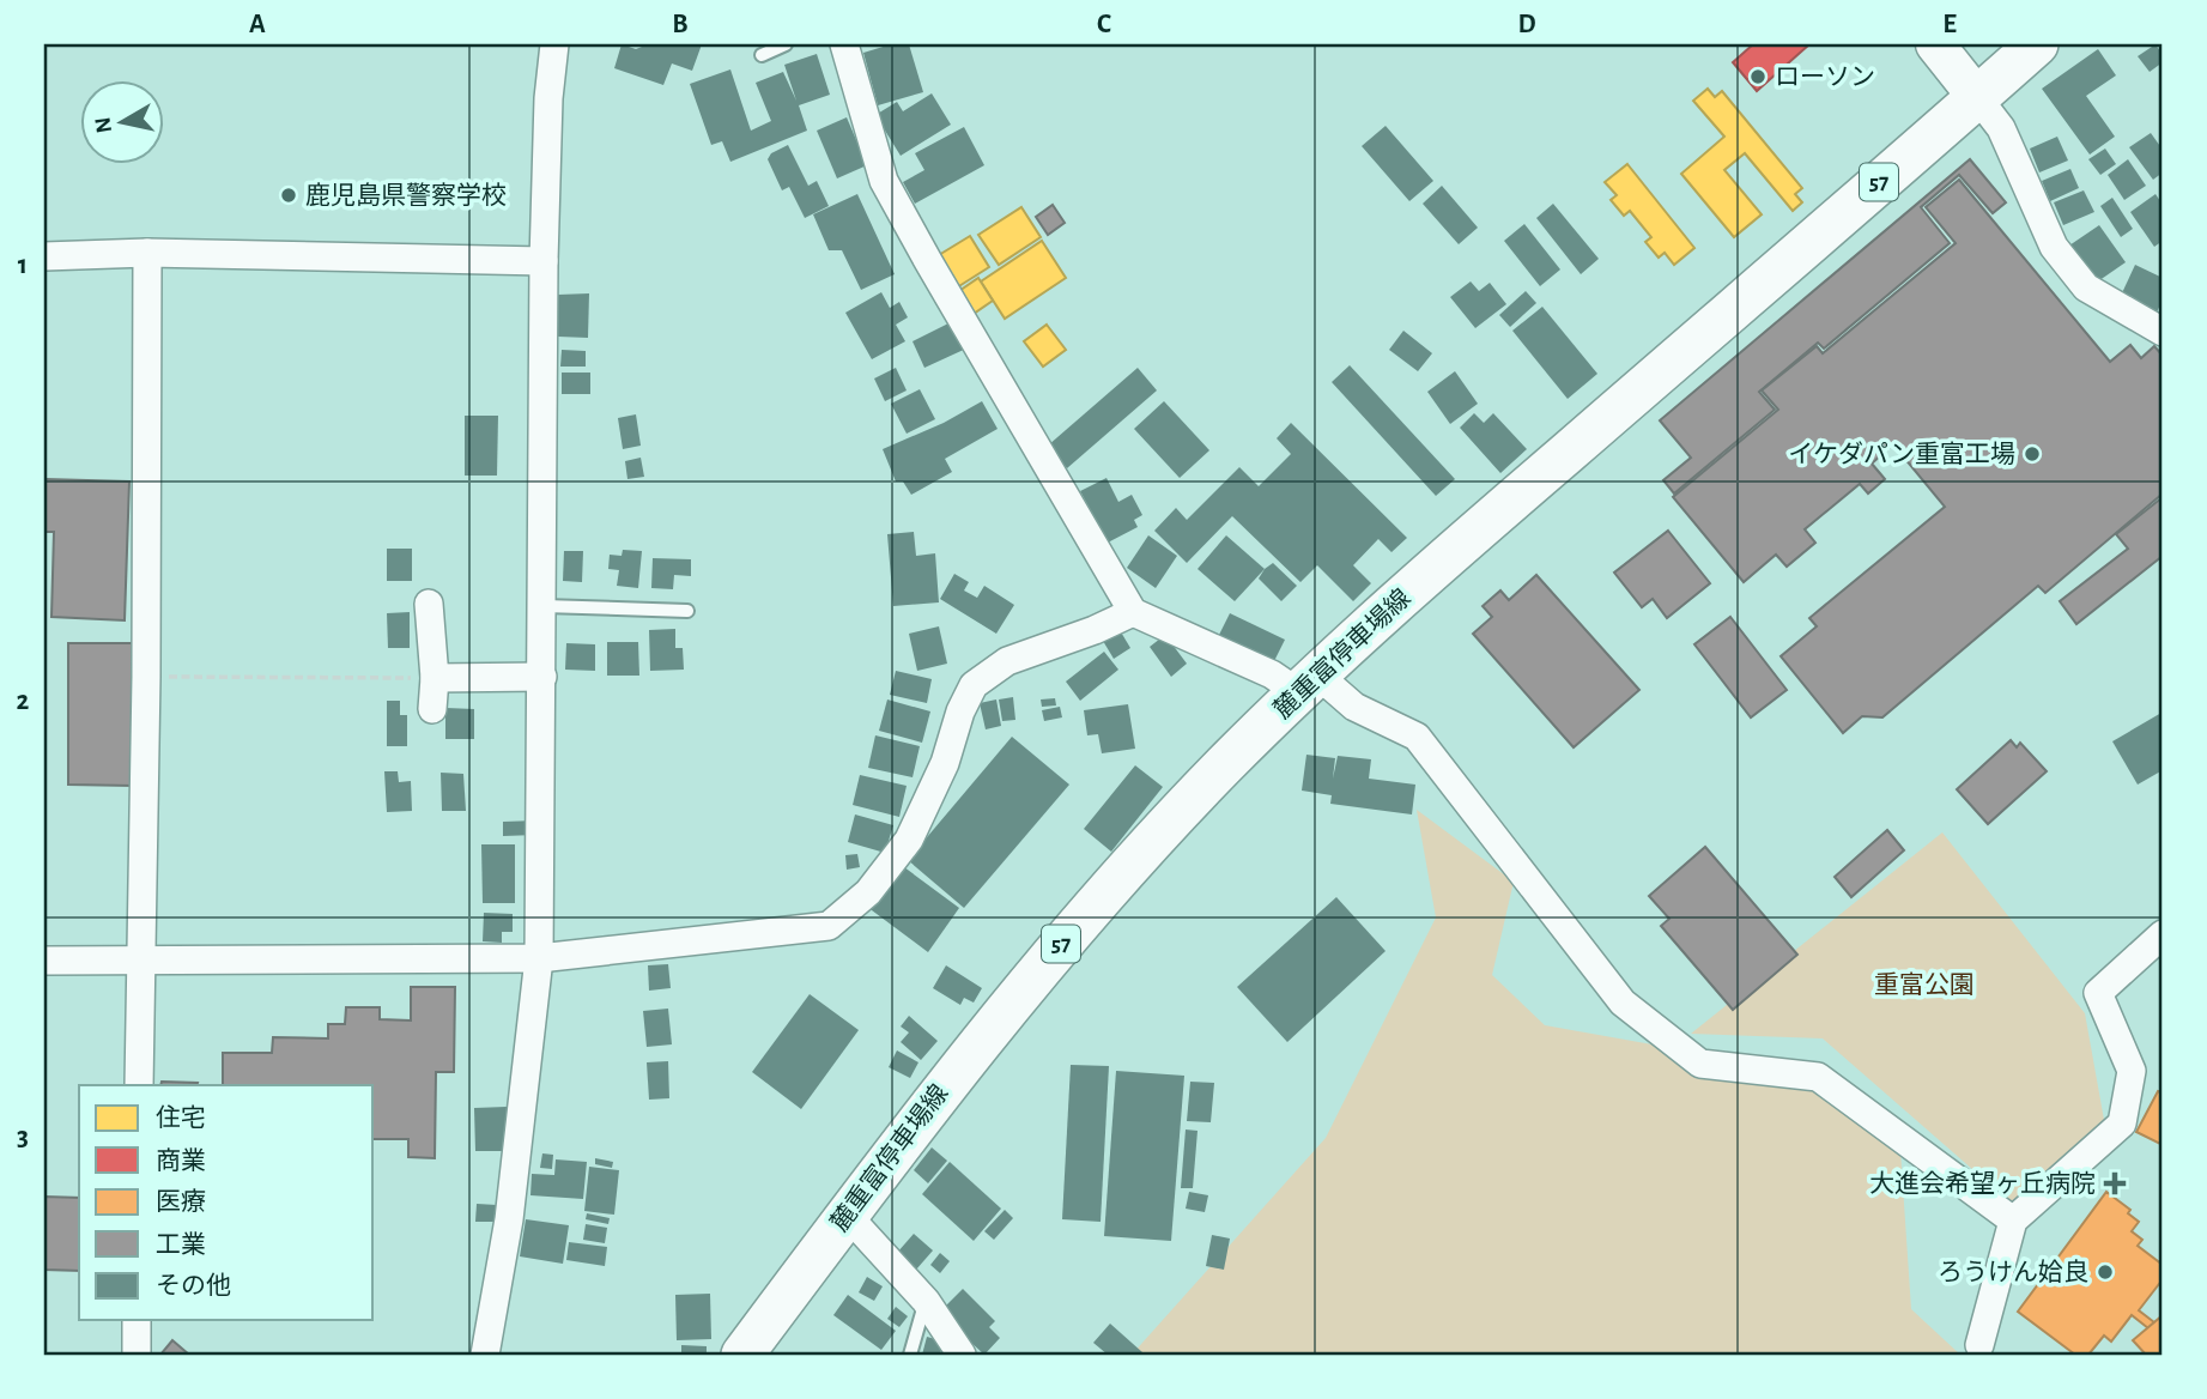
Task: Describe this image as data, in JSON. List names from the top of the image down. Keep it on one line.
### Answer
{"streets":{"main road":["57","麓重富停車場線"]},"parks":["重富公園"],"places":{"other":["ローソン","鹿児島県警察学校","イケダパン重富工場","ろうけん姶良"],"health":["大進会希望ヶ丘病院"]},"legend":["住宅","商業","医療","工業","その他"],"north":"left","grid":{"columns":["A","B","C","D","E"],"rows":["1","2","3"]}}
